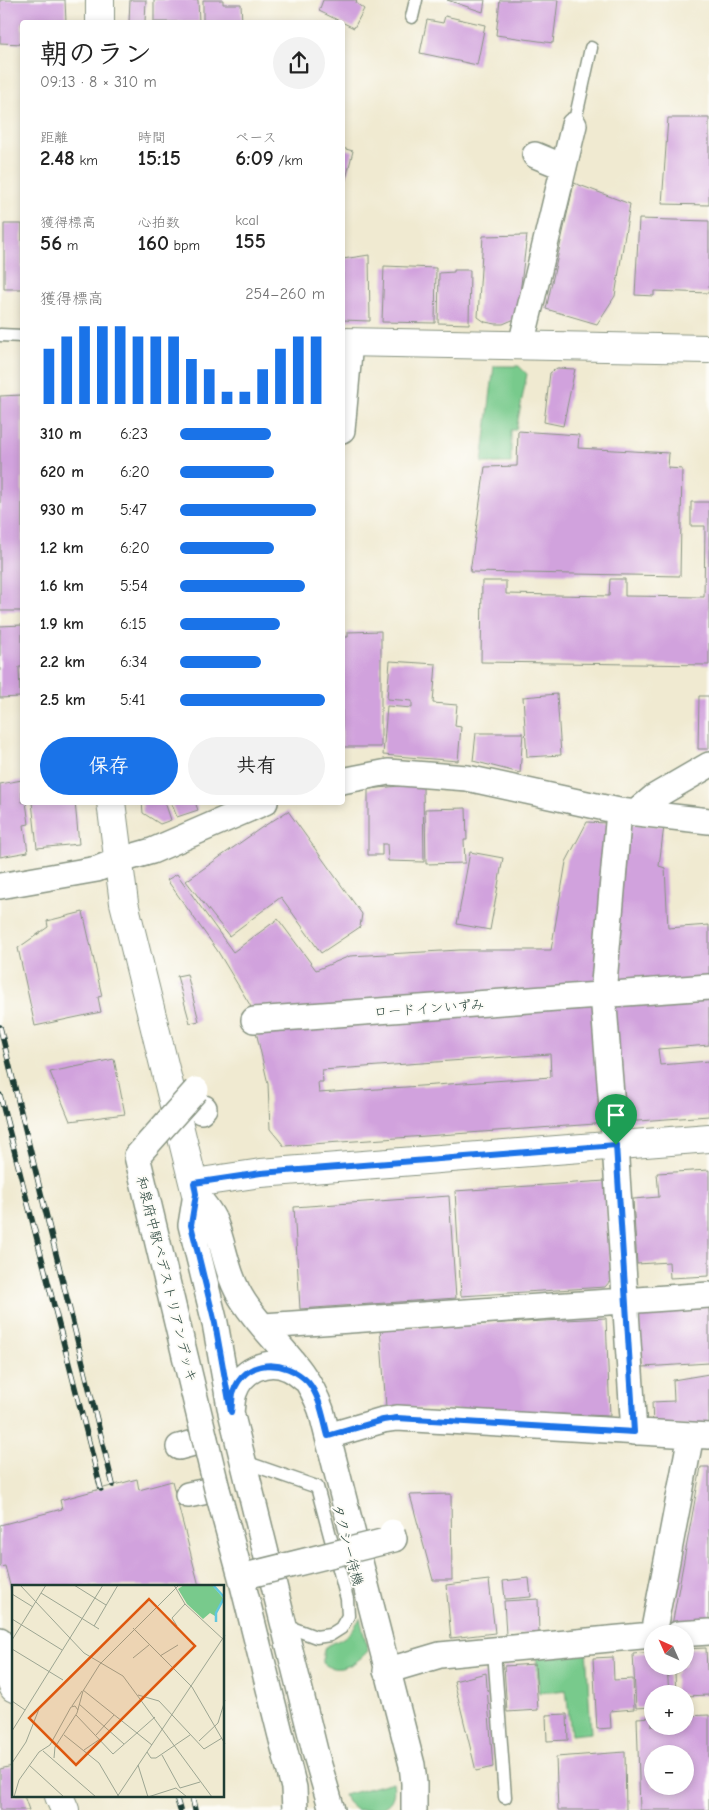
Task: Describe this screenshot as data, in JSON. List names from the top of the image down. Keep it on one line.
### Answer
{"streets":{"street":["ロードインいずみ","和泉府中駅ペデストリアンデッキ"],"lane":["タクシー待機"]},"north":"top left","page":{"heading":["朝のラン","09:13 · 8 × 310 m"],"stats":[["距離","2.48 km"],["時間","15:15"],["ペース","6:09 /km"],["獲得標高","56 m"],["心拍数","160 bpm"],["kcal","155"]],"chart":["獲得標高","254–260 m"],"list":[{"name":"310 m","note":"6:23"},{"name":"620 m","note":"6:20"},{"name":"930 m","note":"5:47"},{"name":"1.2 km","note":"6:20"},{"name":"1.6 km","note":"5:54"},{"name":"1.9 km","note":"6:15"},{"name":"2.2 km","note":"6:34"},{"name":"2.5 km","note":"5:41"}],"buttons":["保存","共有"],"map_buttons":["+","−"]}}
